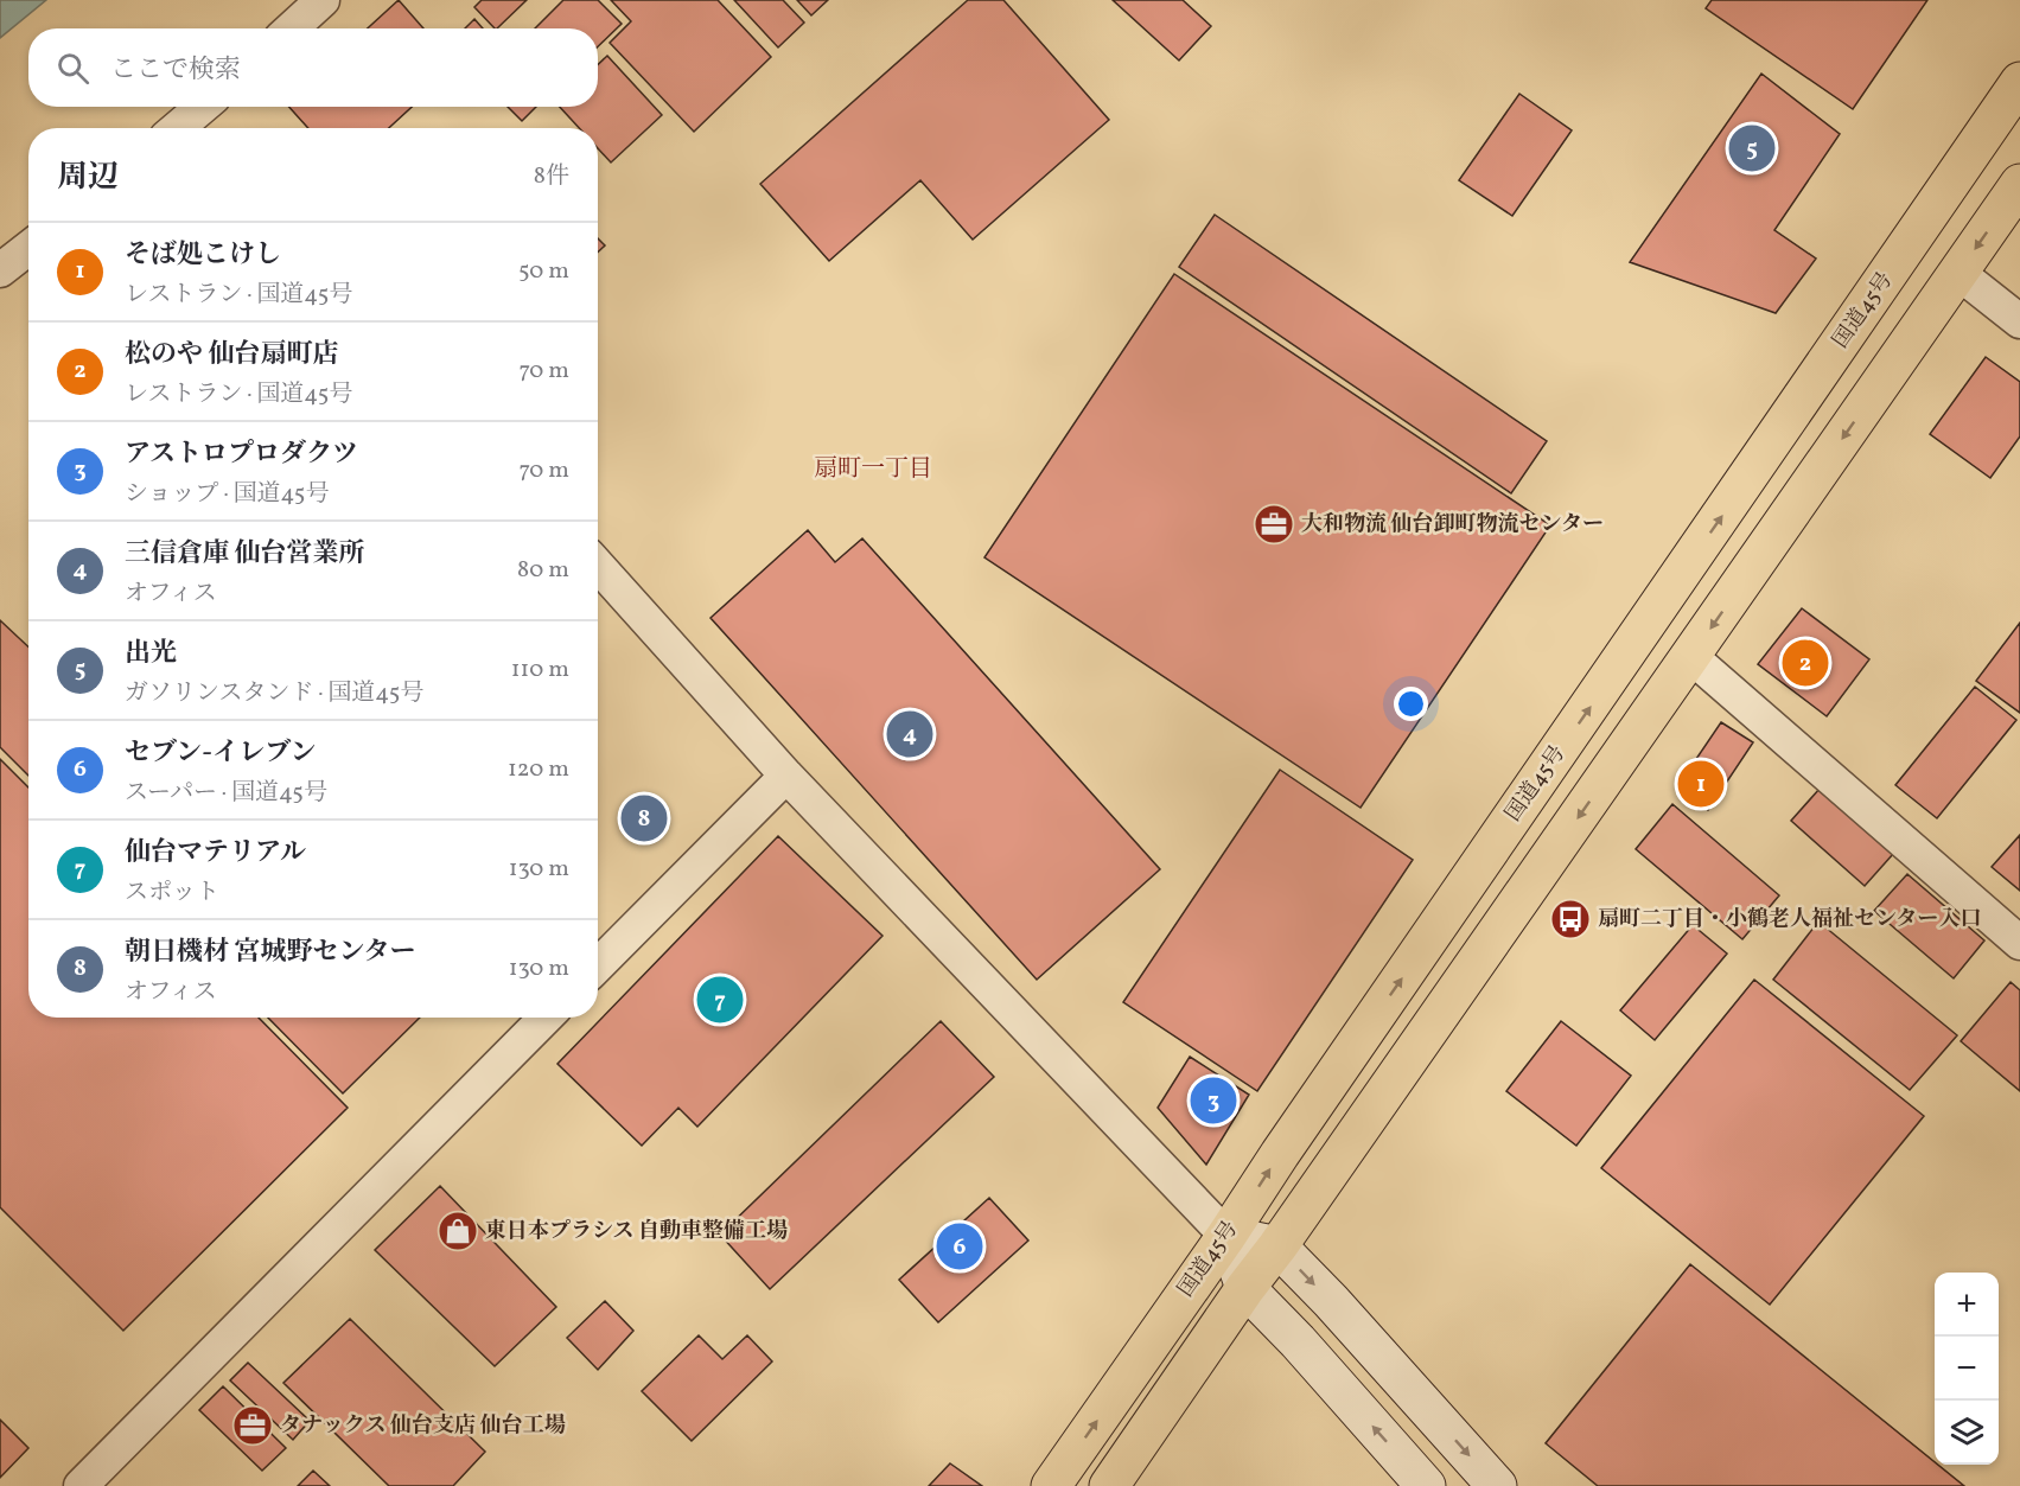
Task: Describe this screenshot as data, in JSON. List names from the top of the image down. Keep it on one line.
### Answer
{"streets":{"highway":["国道45号"]},"districts":["扇町一丁目"],"places":{"office":["大和物流 仙台卸町物流センター","タナックス 仙台支店 仙台工場"],"bus stop":["扇町二丁目・小鶴老人福祉センター入口"],"shop":["東日本プラシス 自動車整備工場"]},"page":{"search":"ここで検索","pins":["5","2","4","1","8","7","3","6"],"heading":["周辺","8件"],"list":[{"mark":"1","name":"そば処こけし","note":"レストラン · 国道45号","value":"50 m"},{"mark":"2","name":"松のや 仙台扇町店","note":"レストラン · 国道45号","value":"70 m"},{"mark":"3","name":"アストロプロダクツ","note":"ショップ · 国道45号","value":"70 m"},{"mark":"4","name":"三信倉庫 仙台営業所","note":"オフィス","value":"80 m"},{"mark":"5","name":"出光","note":"ガソリンスタンド · 国道45号","value":"110 m"},{"mark":"6","name":"セブン-イレブン","note":"スーパー · 国道45号","value":"120 m"},{"mark":"7","name":"仙台マテリアル","note":"スポット","value":"130 m"},{"mark":"8","name":"朝日機材 宮城野センター","note":"オフィス","value":"130 m"}],"map_buttons":["+","−"]}}
